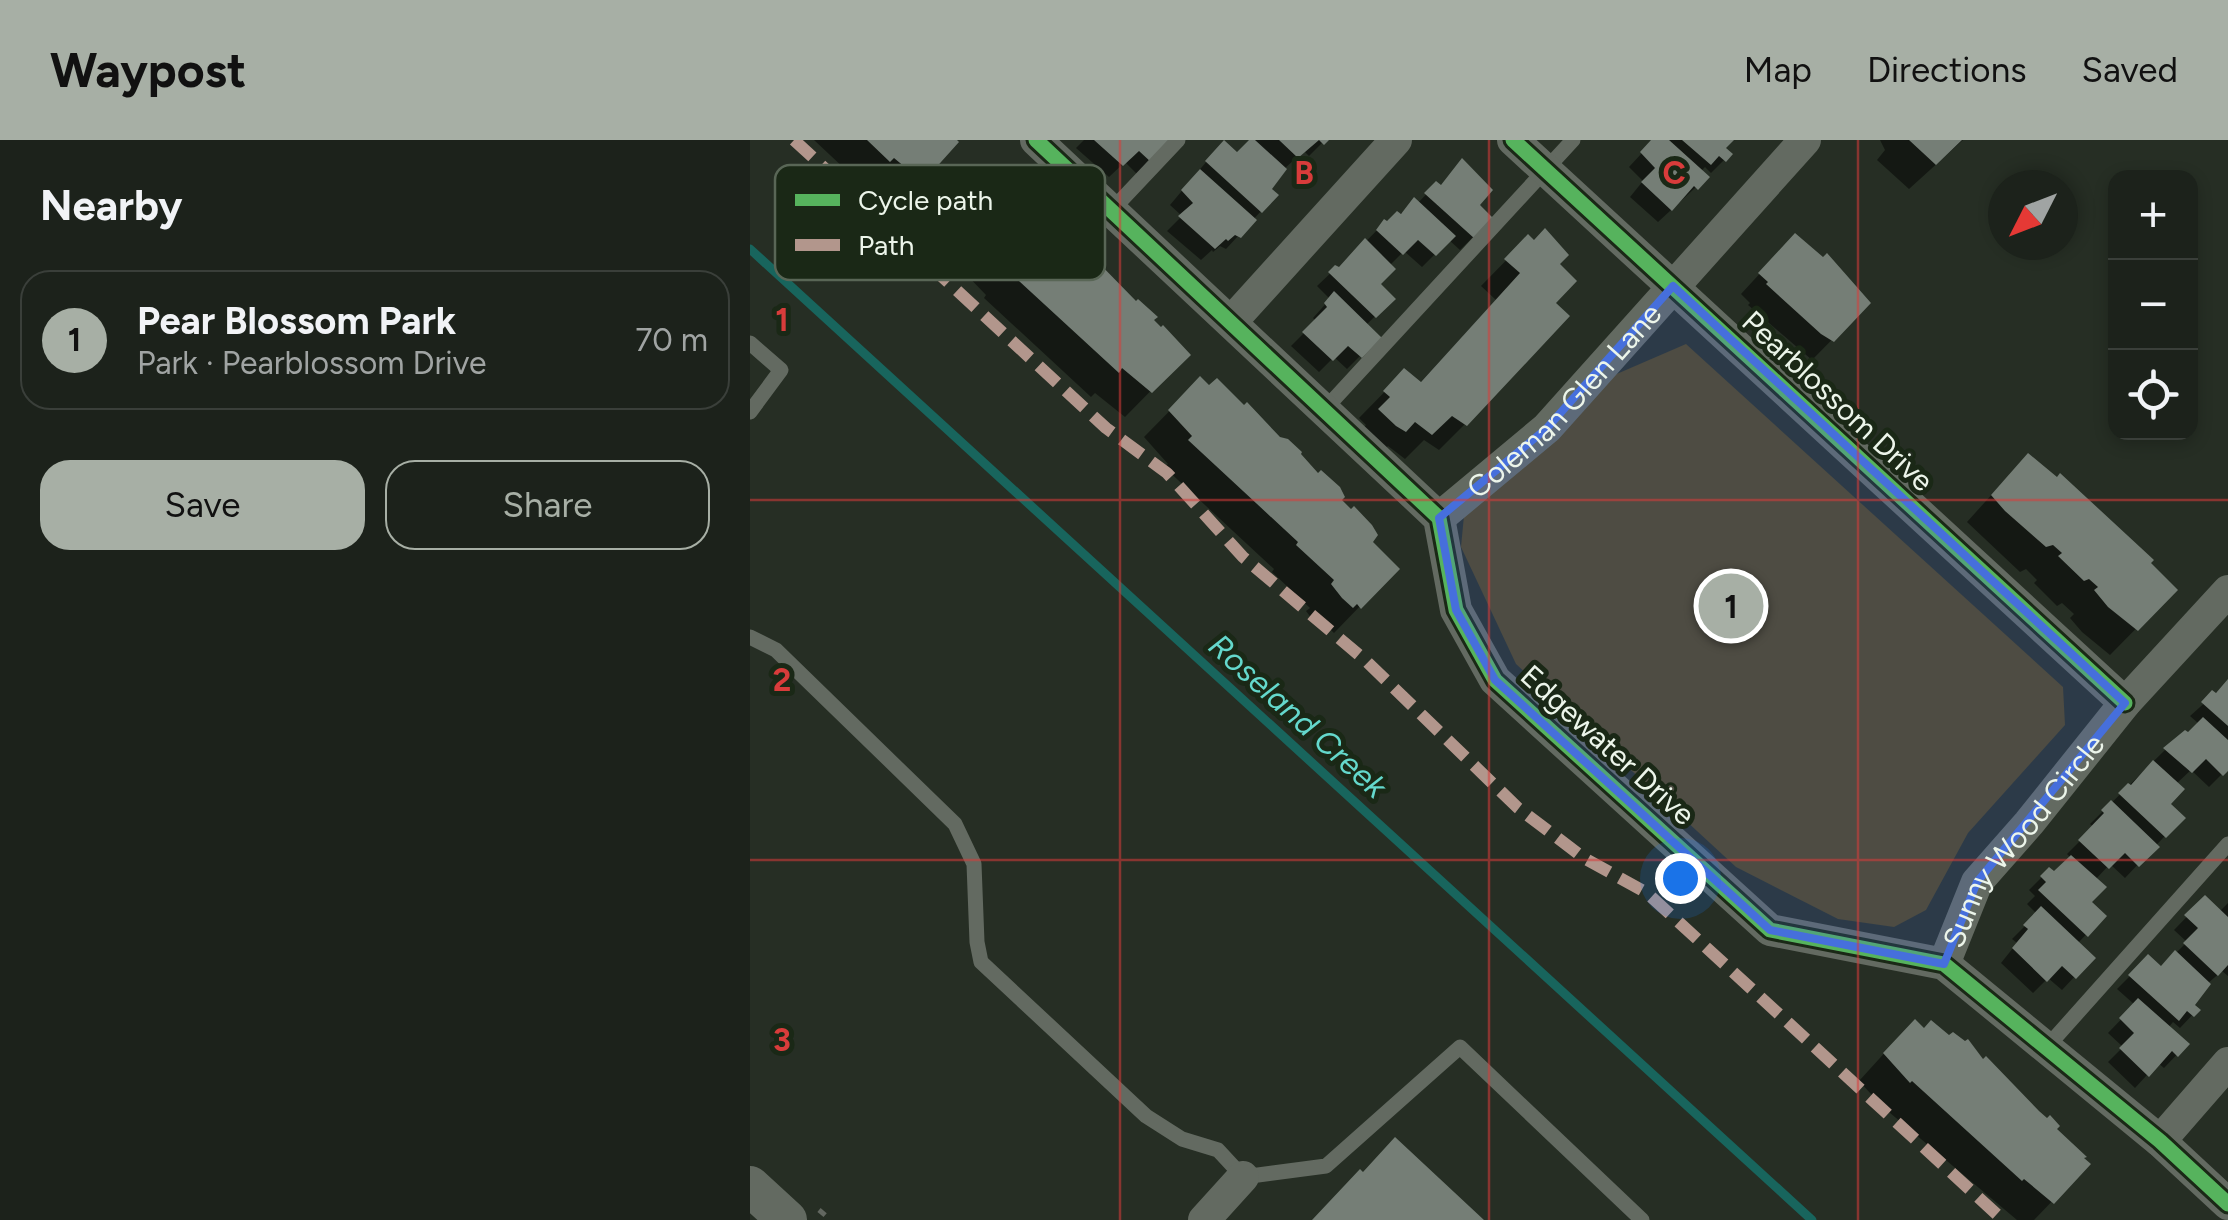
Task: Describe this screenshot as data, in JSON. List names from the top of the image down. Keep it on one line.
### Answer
{"streets":{"street":["Coleman Glen Lane","Pearblossom Drive","Edgewater Drive","Sunny Wood Circle"]},"crossings":[["Coleman Glen Lane","Pearblossom Drive"],["Coleman Glen Lane","Edgewater Drive"],["Pearblossom Drive","Sunny Wood Circle"],["Edgewater Drive","Sunny Wood Circle"]],"water":["Roseland Creek"],"legend":["Cycle path","Path"],"north":"bottom left","page":{"header":"Waypost","nav":["Map","Directions","Saved"],"heading":"Nearby","map_buttons":["+","−"],"list":[{"mark":"1","name":"Pear Blossom Park","note":"Park · Pearblossom Drive","value":"70 m"}],"buttons":["Save","Share"],"pins":"1"},"grid":{"columns":["B","C"],"rows":["1","2","3"]}}
